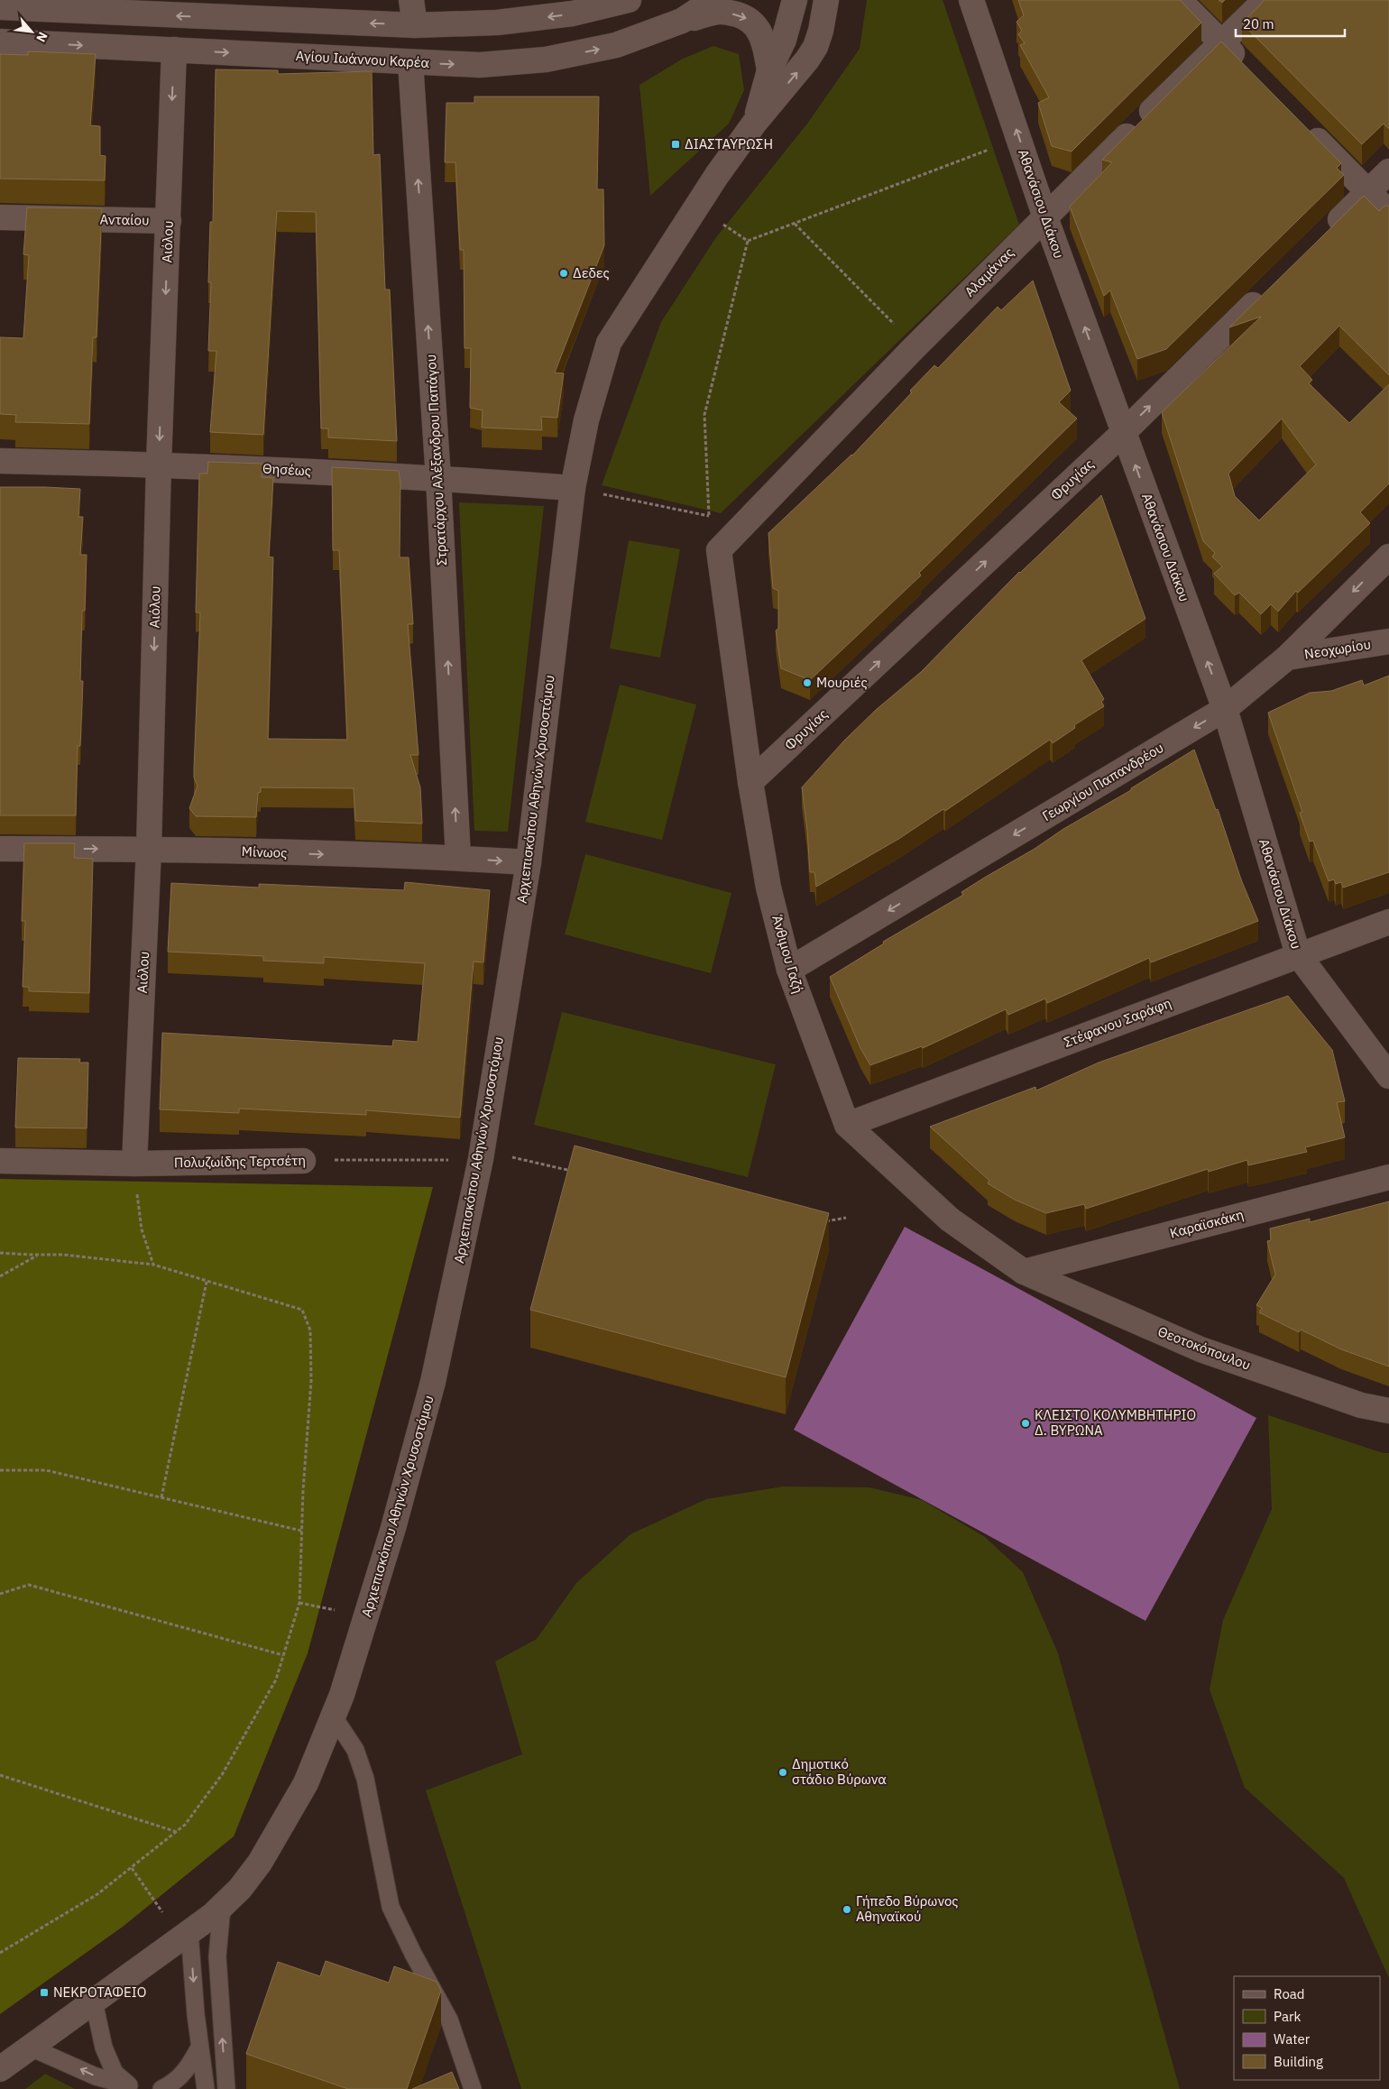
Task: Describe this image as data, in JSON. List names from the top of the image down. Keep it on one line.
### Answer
{"streets":{"street":["Αγίου Ιωάννου Καρέα","Αθανάσιου Διάκου","Ανταίου","Αιόλου","Αλαμάνας","Στρατάρχου Αλέξανδρου Παπάγου","Θησέως","Φρυγίας","Νεοχωρίου","Γεωργίου Παπανδρέου","Αρχιεπισκόπου Αθηνών Χρυσοστόμου","Μίνωος","Άνθιμου Γαζή","Στέφανου Σαράφη","Πολυζωίδης Τερτσέτη","Καραϊσκάκη","Θεοτοκόπουλου"]},"crossings":[["Αγίου Ιωάννου Καρέα","Αιόλου"],["Αγίου Ιωάννου Καρέα","Στρατάρχου Αλέξανδρου Παπάγου"],["Αθανάσιου Διάκου","Αλαμάνας"],["Αθανάσιου Διάκου","Φρυγίας"],["Αθανάσιου Διάκου","Γεωργίου Παπανδρέου"],["Αθανάσιου Διάκου","Στέφανου Σαράφη"],["Ανταίου","Αιόλου"],["Αιόλου","Θησέως"],["Αιόλου","Μίνωος"],["Αιόλου","Πολυζωίδης Τερτσέτη"],["Αλαμάνας","Άνθιμου Γαζή"],["Στρατάρχου Αλέξανδρου Παπάγου","Θησέως"],["Στρατάρχου Αλέξανδρου Παπάγου","Μίνωος"],["Θησέως","Αρχιεπισκόπου Αθηνών Χρυσοστόμου"],["Φρυγίας","Άνθιμου Γαζή"],["Νεοχωρίου","Γεωργίου Παπανδρέου"],["Γεωργίου Παπανδρέου","Άνθιμου Γαζή"],["Αρχιεπισκόπου Αθηνών Χρυσοστόμου","Μίνωος"],["Αρχιεπισκόπου Αθηνών Χρυσοστόμου","Πολυζωίδης Τερτσέτη"],["Άνθιμου Γαζή","Στέφανου Σαράφη"],["Άνθιμου Γαζή","Καραϊσκάκη"],["Άνθιμου Γαζή","Θεοτοκόπουλου"],["Καραϊσκάκη","Θεοτοκόπουλου"]],"one_way":["Αθανάσιου Διάκου","Αιόλου","Στρατάρχου Αλέξανδρου Παπάγου","Φρυγίας","Γεωργίου Παπανδρέου","Μίνωος"],"places":{"transit":["ΔΙΑΣΤΑΥΡΩΣΗ","ΝΕΚΡΟΤΑΦΕΙΟ"],"other":["Δεδες","Μουριές","ΚΛΕΙΣΤΟ ΚΟΛΥΜΒΗΤΗΡΙΟ Δ. ΒΥΡΩΝΑ","Δημοτικό στάδιο Βύρωνα","Γήπεδο Βύρωνος Αθηναϊκού"]},"legend":["Road","Park","Water","Building"],"scale_bar":"20 m","north":"bottom right"}
